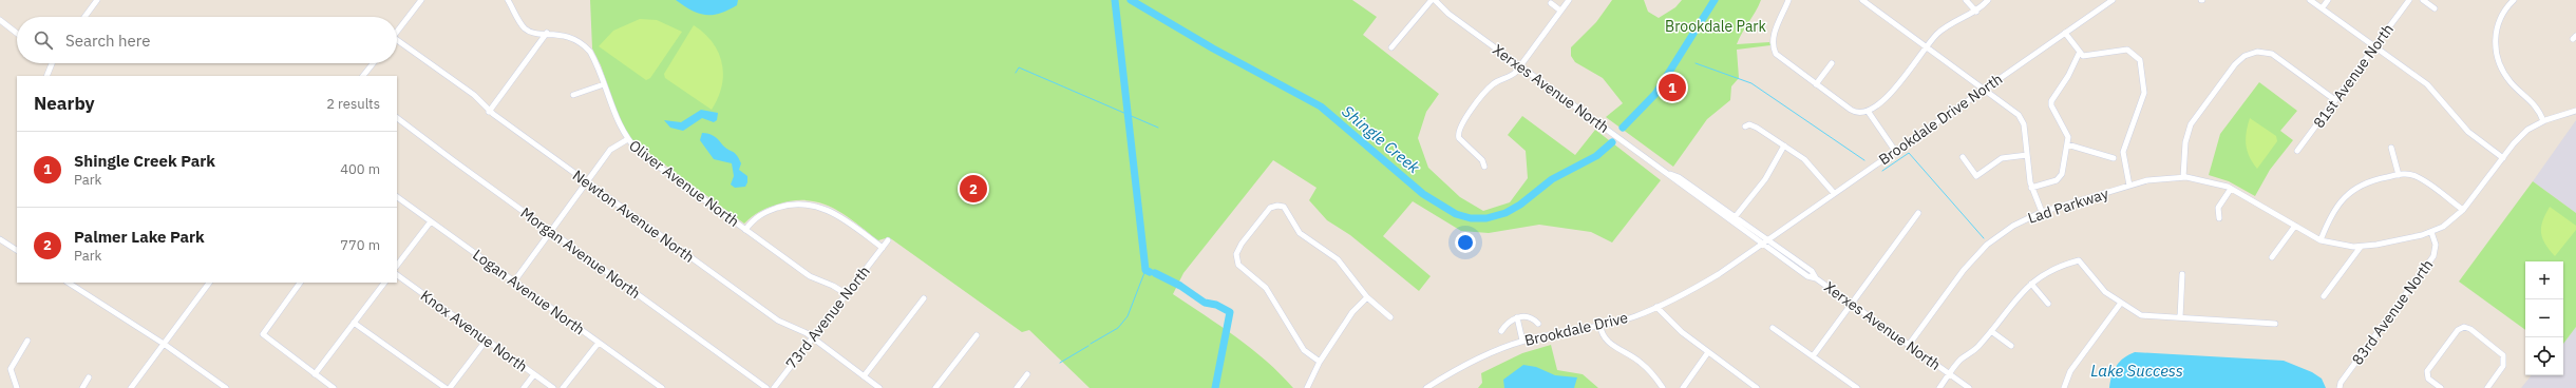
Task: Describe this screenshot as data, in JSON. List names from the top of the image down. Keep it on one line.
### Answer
{"streets":{"street":["81st Avenue North","Xerxes Avenue North","Brookdale Drive North","Oliver Avenue North","Lad Parkway","Newton Avenue North","Morgan Avenue North","Logan Avenue North","83rd Avenue North","73rd Avenue North","Brookdale Drive","Knox Avenue North"]},"crossings":[["Xerxes Avenue North","Brookdale Drive North"],["Xerxes Avenue North","Lad Parkway"],["Xerxes Avenue North","Brookdale Drive"],["Brookdale Drive North","Brookdale Drive"],["Oliver Avenue North","73rd Avenue North"],["Lad Parkway","83rd Avenue North"],["Newton Avenue North","73rd Avenue North"]],"water":["Shingle Creek","Lake Success"],"parks":["Brookdale Park"],"page":{"search":"Search here","pins":["1","2"],"heading":["Nearby","2 results"],"list":[{"mark":"1","name":"Shingle Creek Park","note":"Park","value":"400 m"},{"mark":"2","name":"Palmer Lake Park","note":"Park","value":"770 m"}],"map_buttons":["+","−"]}}
